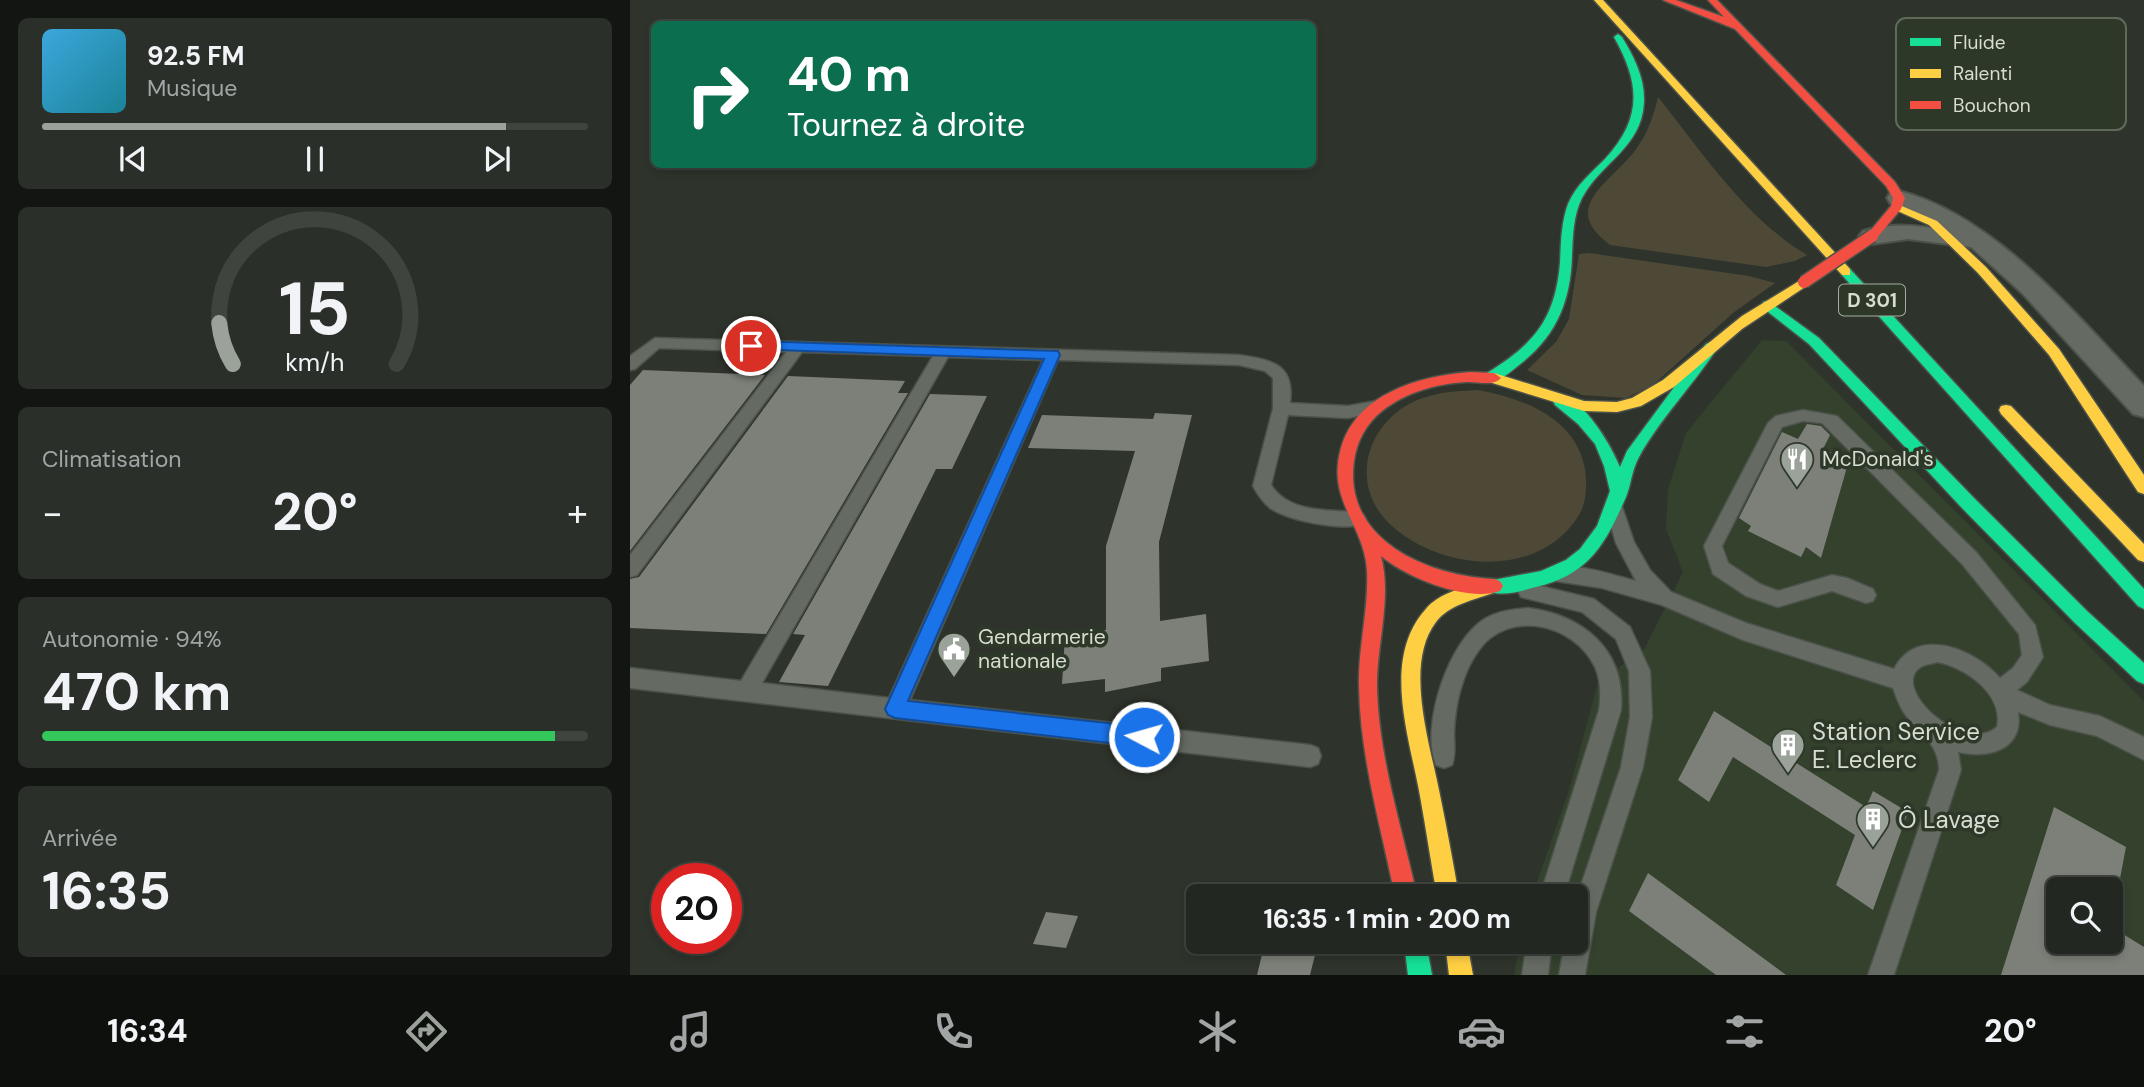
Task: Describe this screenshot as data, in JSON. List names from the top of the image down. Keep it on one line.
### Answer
{"streets":{"main road":["D 301"]},"places":{"restaurant":["McDonald's"],"public building":["Gendarmerie nationale"],"building":["Station Service E. Leclerc","Ô Lavage"]},"legend":["Fluide","Ralenti","Bouchon"],"page":{"turn":["40 m","Tournez à droite"],"song":["92.5 FM","Musique"],"tile":["Climatisation",["Autonomie · 94%","470 km"],["Arrivée","16:35"]],"heat":["−","20°","+"],"limit":"20","trip":"16:35 · 1 min · 200 m","tabs":["16:34","20°"],"gauge":["15","km/h"]}}
